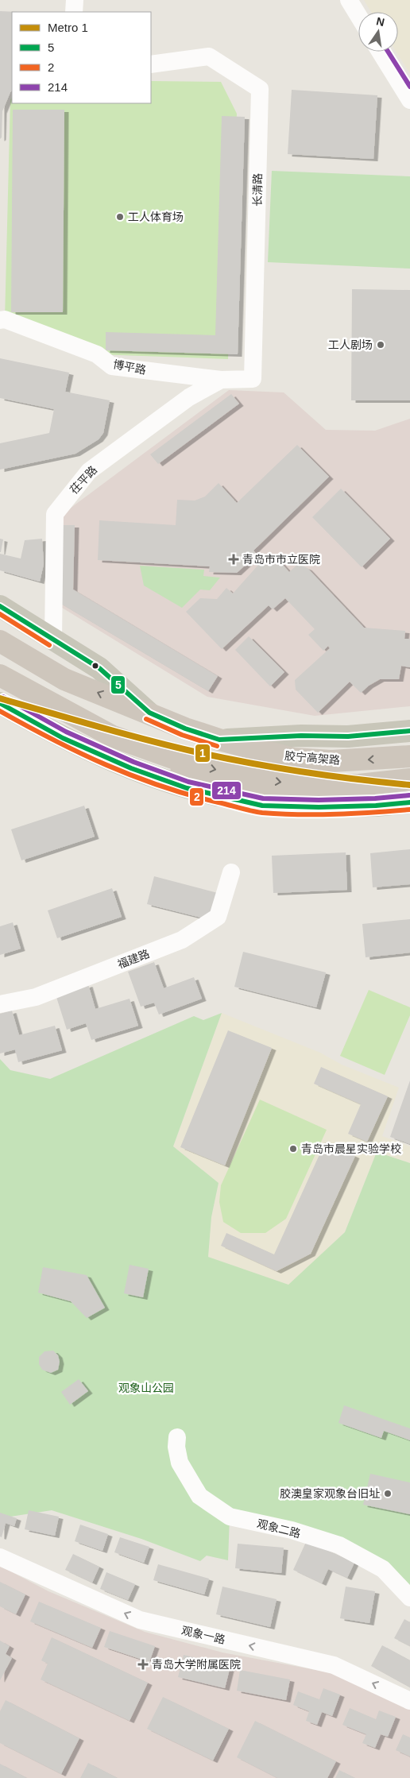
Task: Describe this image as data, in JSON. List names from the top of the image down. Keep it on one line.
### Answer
{"streets":{"highway":["胶宁高架路"],"street":["长清路","博平路","茌平路","福建路","观象二路","观象一路"]},"crossings":[["长清路","博平路"],["长清路","茌平路"],["博平路","茌平路"]],"one_way":["观象一路"],"parks":["观象山公园"],"places":{"other":["工人体育场","工人剧场","青岛市晨星实验学校","胶澳皇家观象台旧址"],"health":["青岛市市立医院","青岛大学附属医院"]},"lines":["transit line 214","transit line 5","transit line 2","metro line 1"],"legend":["Metro 1","5","2","214"],"north":"top"}
